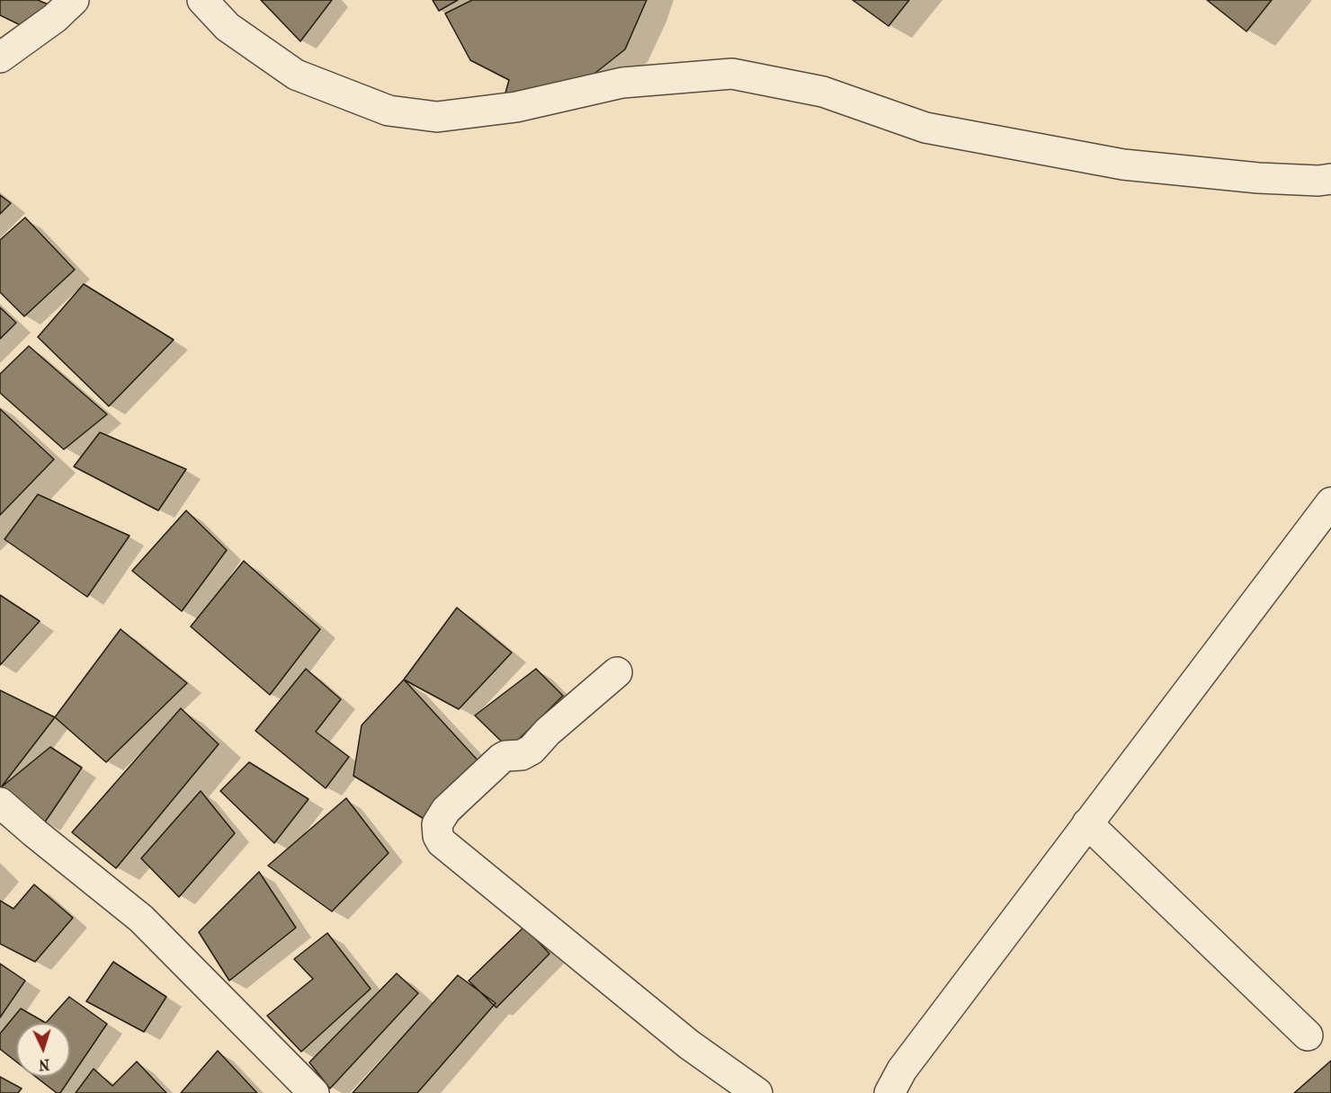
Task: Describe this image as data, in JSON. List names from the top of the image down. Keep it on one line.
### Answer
{"north":"bottom"}
